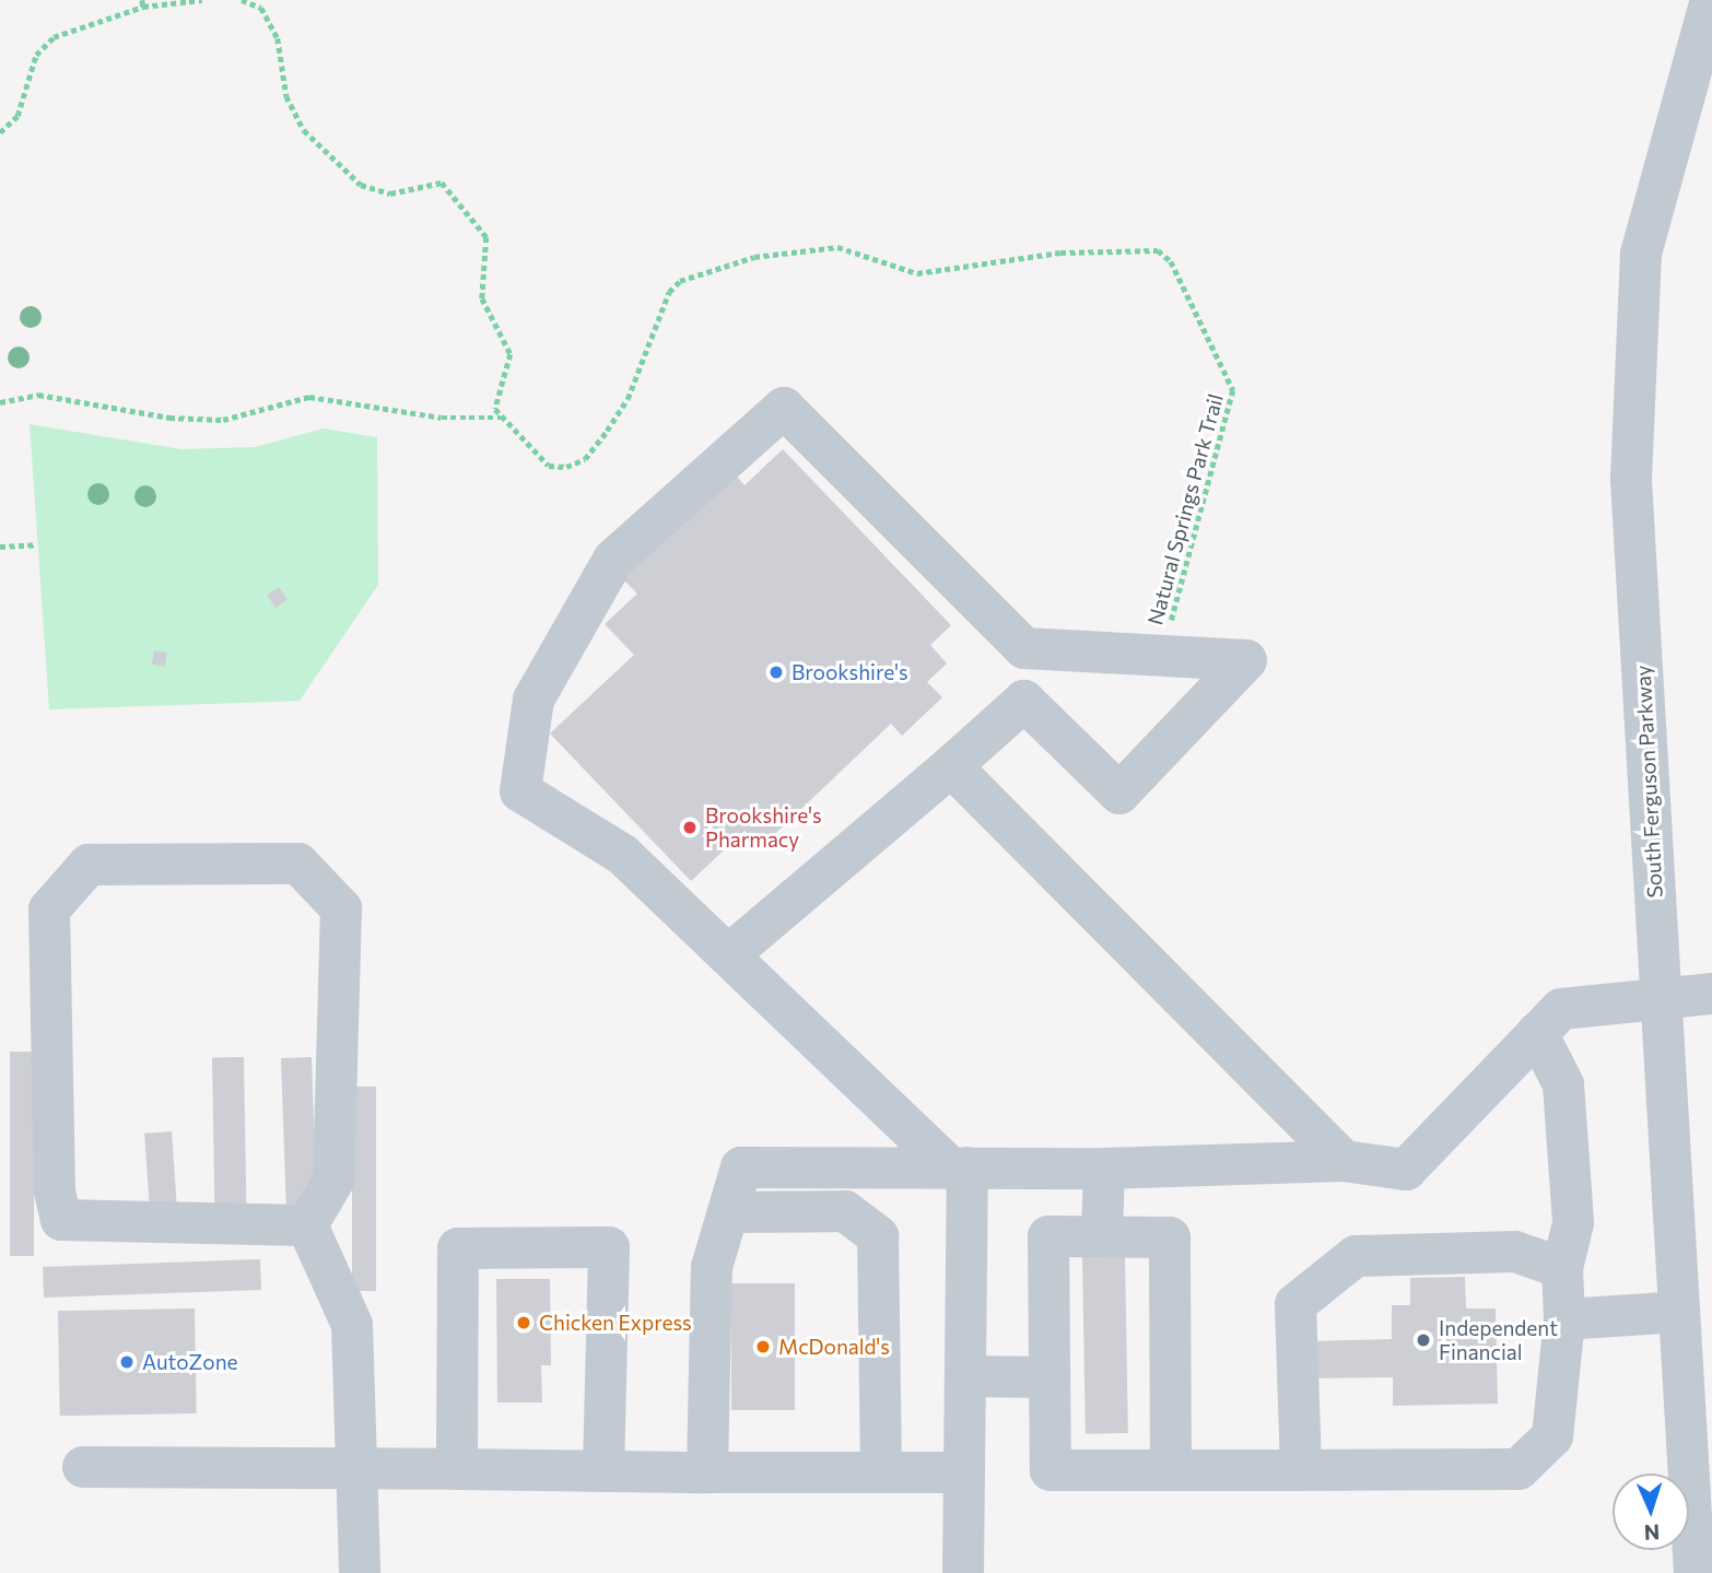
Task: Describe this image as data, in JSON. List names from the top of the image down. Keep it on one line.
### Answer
{"streets":{"street":["South Ferguson Parkway"],"path":["Natural Springs Park Trail"]},"places":["Brookshire's","Brookshire's Pharmacy","Chicken Express","Independent Financial","McDonald's","AutoZone"],"north":"bottom"}
